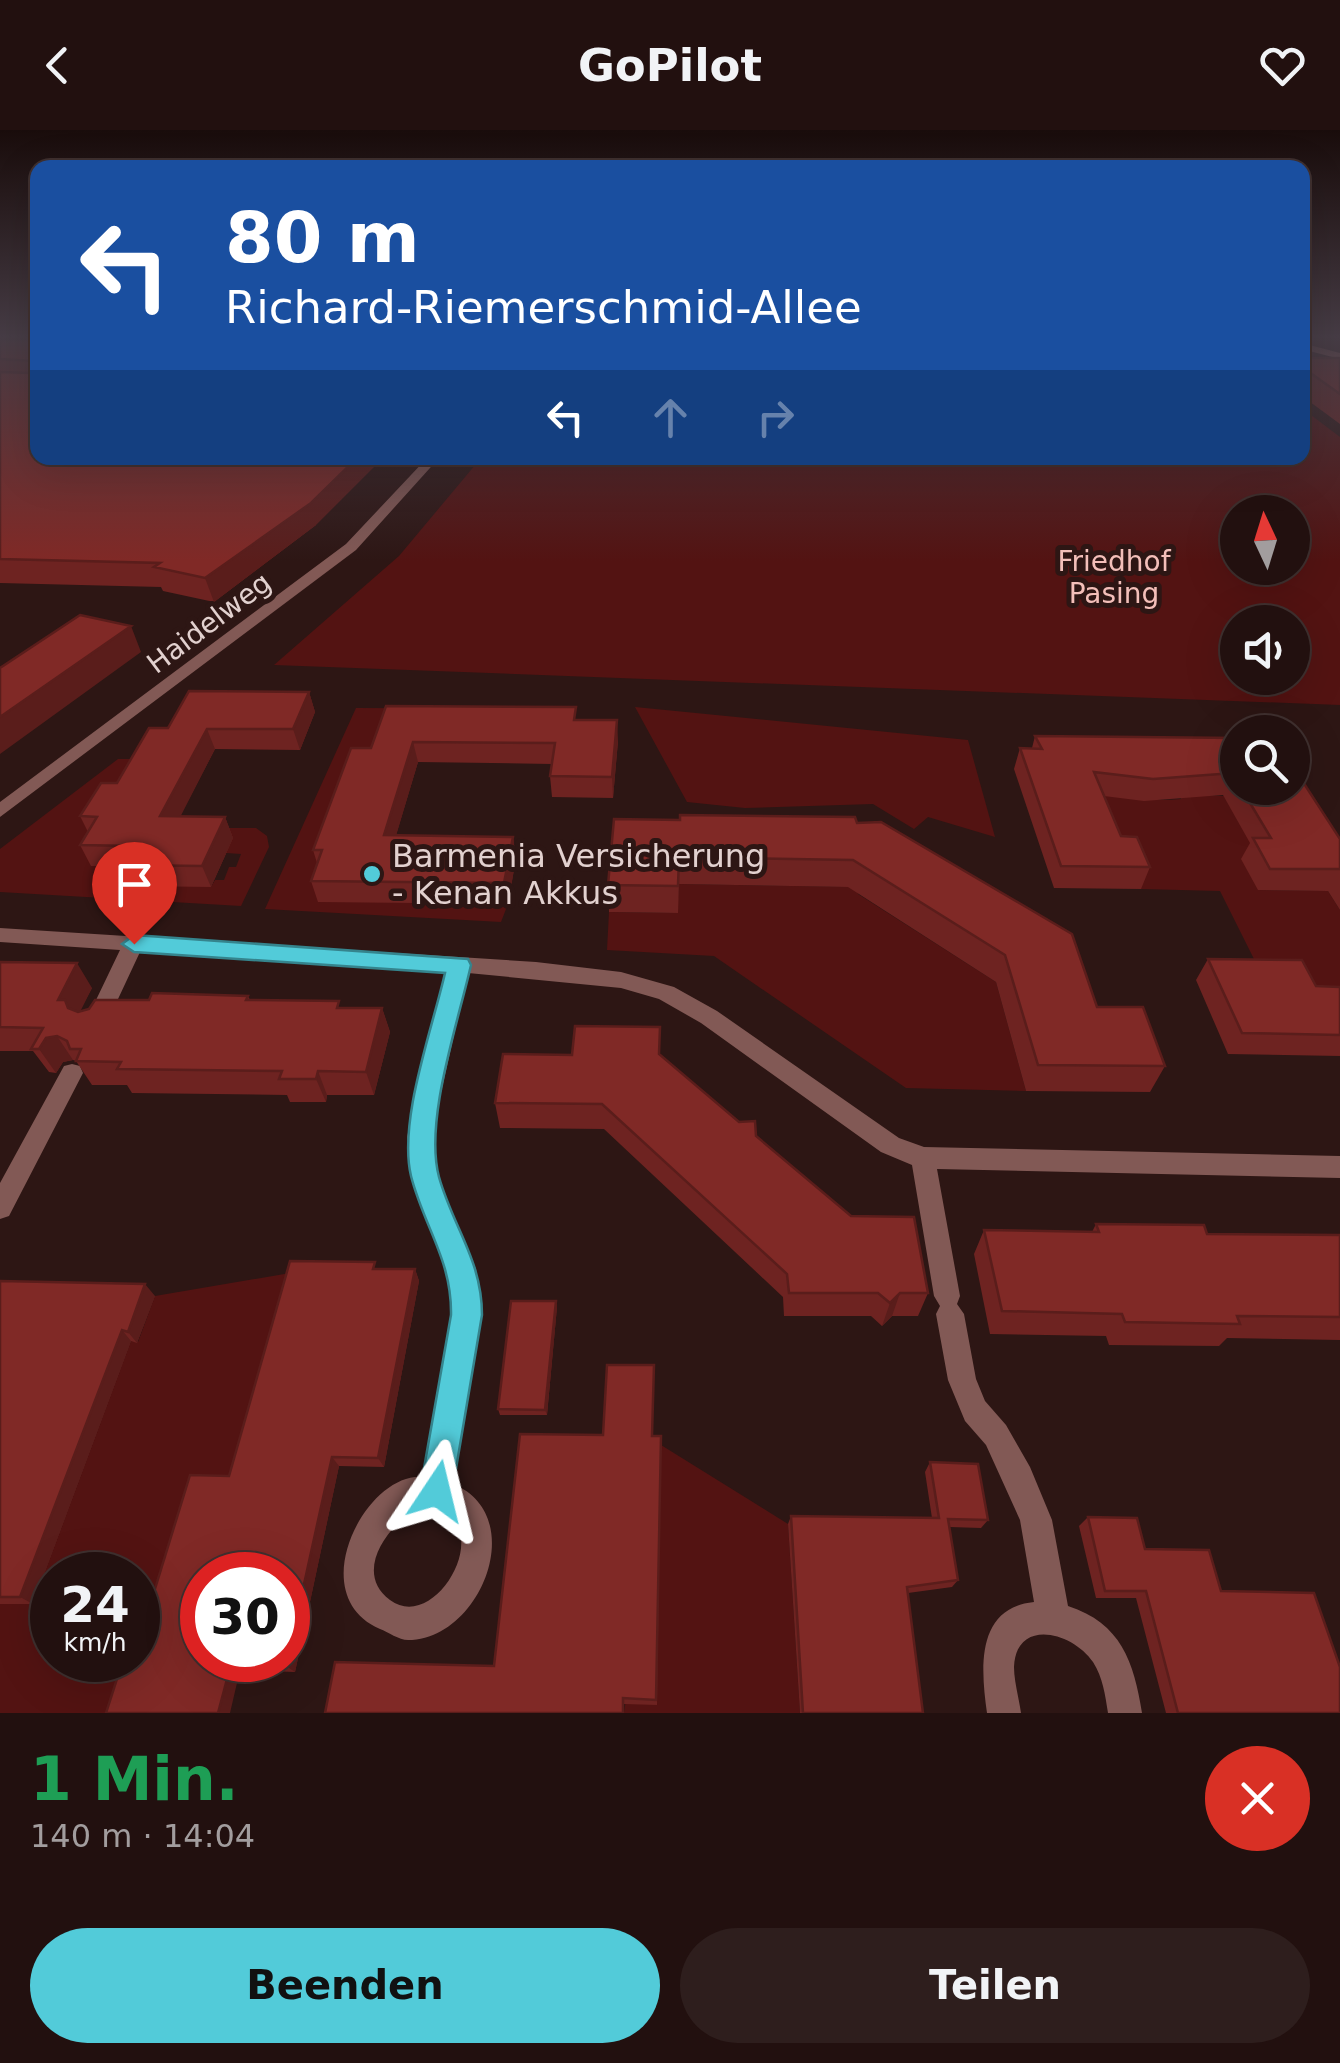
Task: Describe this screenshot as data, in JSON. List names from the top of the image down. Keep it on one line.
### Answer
{"streets":{"street":["Haidelweg"]},"parks":["Friedhof Pasing"],"places":["Barmenia Versicherung - Kenan Akkus"],"north":"top","page":{"header":"GoPilot","turn":["80 m","Richard-Riemerschmid-Allee"],"speed":"24 km/h","limit":"30","heading":["1 Min.","140 m · 14:04"],"buttons":["Beenden","Teilen"]}}
